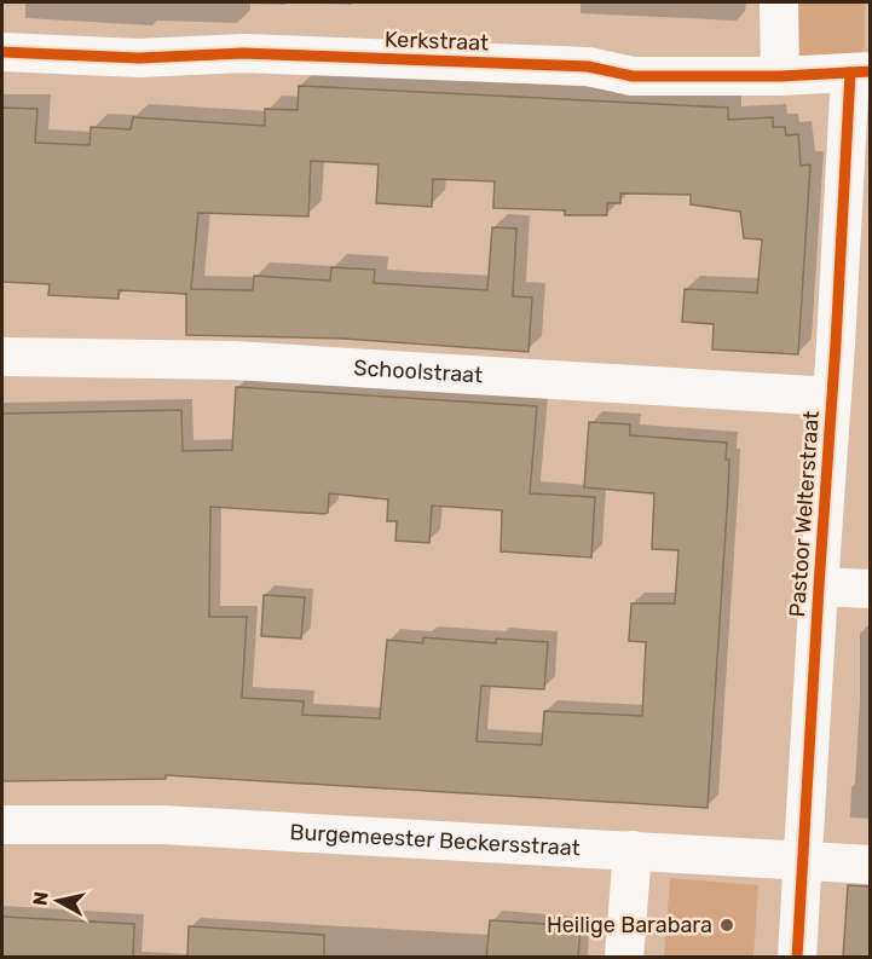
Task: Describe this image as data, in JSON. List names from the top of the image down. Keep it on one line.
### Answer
{"streets":{"street":["Kerkstraat","Schoolstraat","Pastoor Welterstraat","Burgemeester Beckersstraat"]},"crossings":[["Kerkstraat","Pastoor Welterstraat"],["Schoolstraat","Pastoor Welterstraat"],["Pastoor Welterstraat","Burgemeester Beckersstraat"]],"places":["Heilige Barabara"],"north":"left"}
